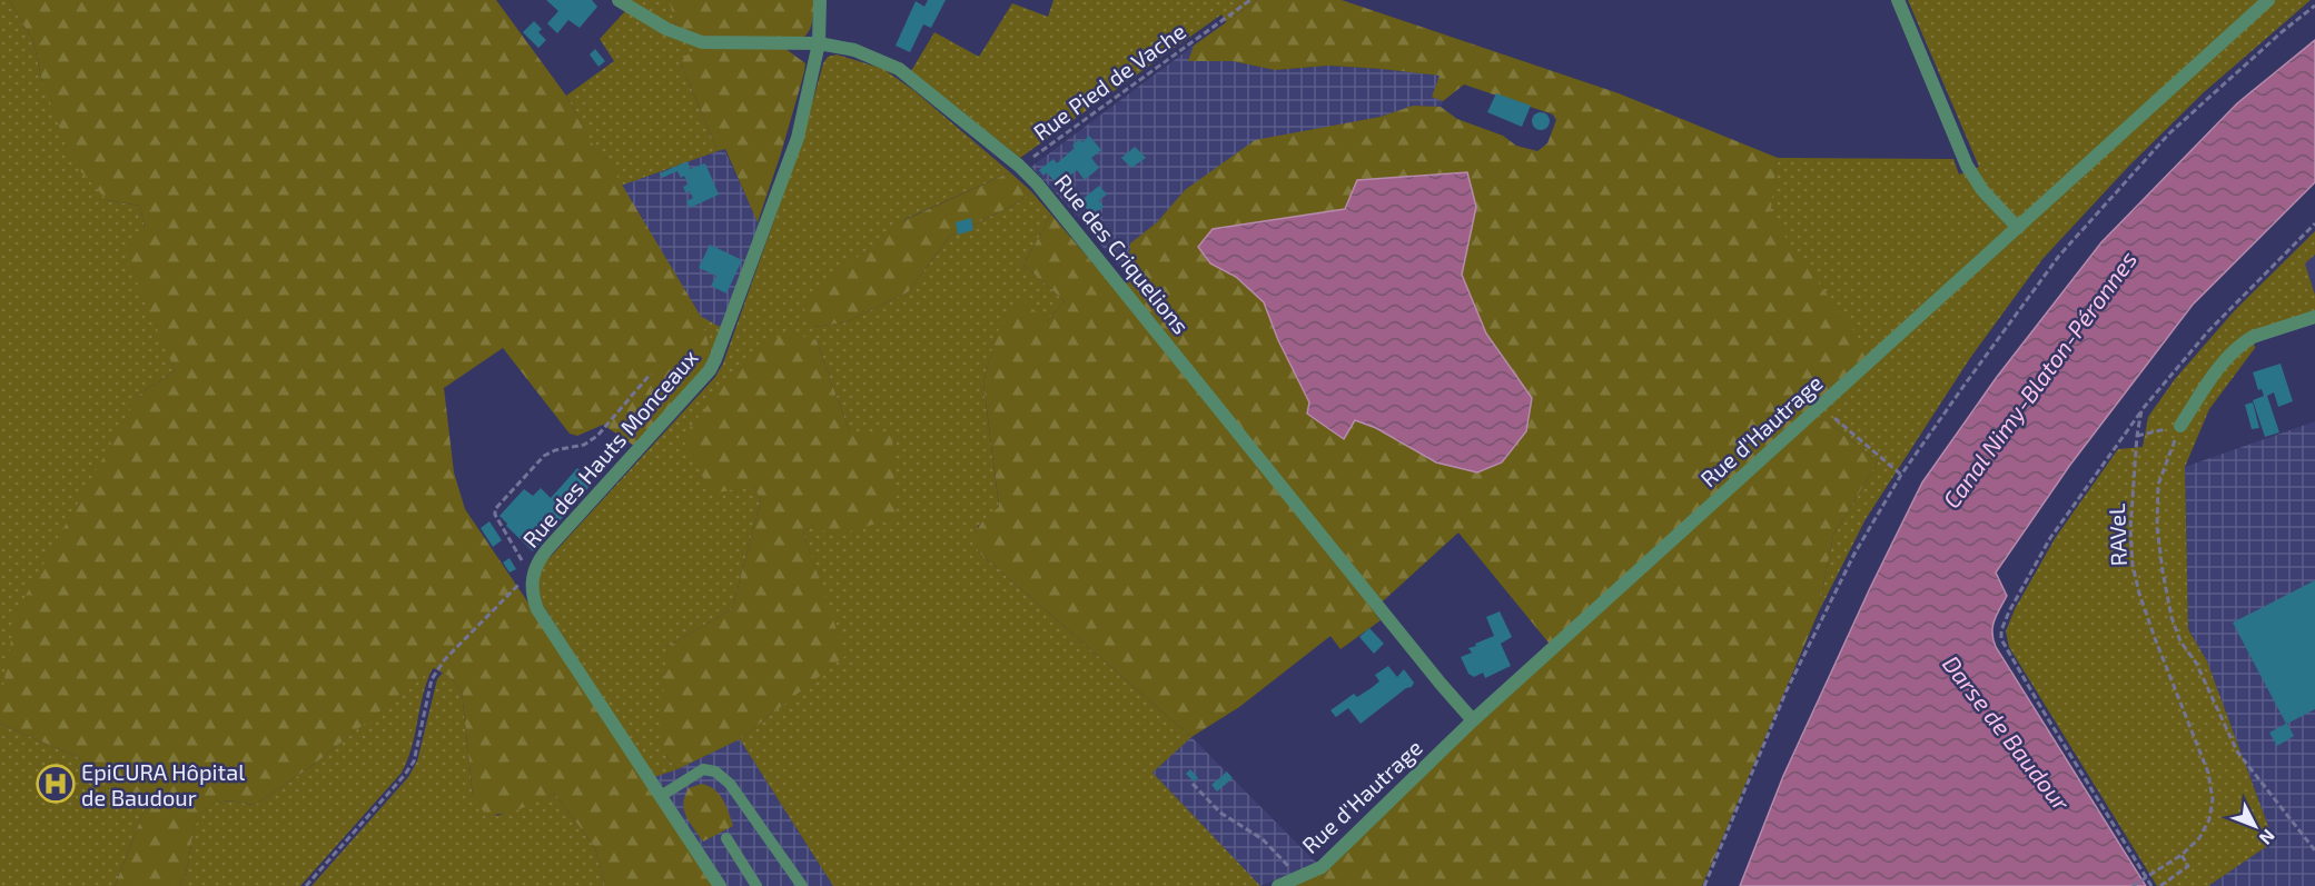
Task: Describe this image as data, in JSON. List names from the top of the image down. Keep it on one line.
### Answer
{"streets":{"street":["Rue des Criquelions","Rue d'Hautrage","Rue des Hauts Monceaux"],"path":["Rue Pied de Vache","RAVeL"]},"crossings":[["Rue Pied de Vache","Rue des Criquelions"],["Rue des Criquelions","Rue d'Hautrage"],["Rue des Criquelions","Rue des Hauts Monceaux"]],"water":["Canal Nimy-Blaton-Péronnes","Darse de Baudour"],"places":{"hospital":["EpiCURA Hôpital de Baudour"]},"north":"bottom right"}
